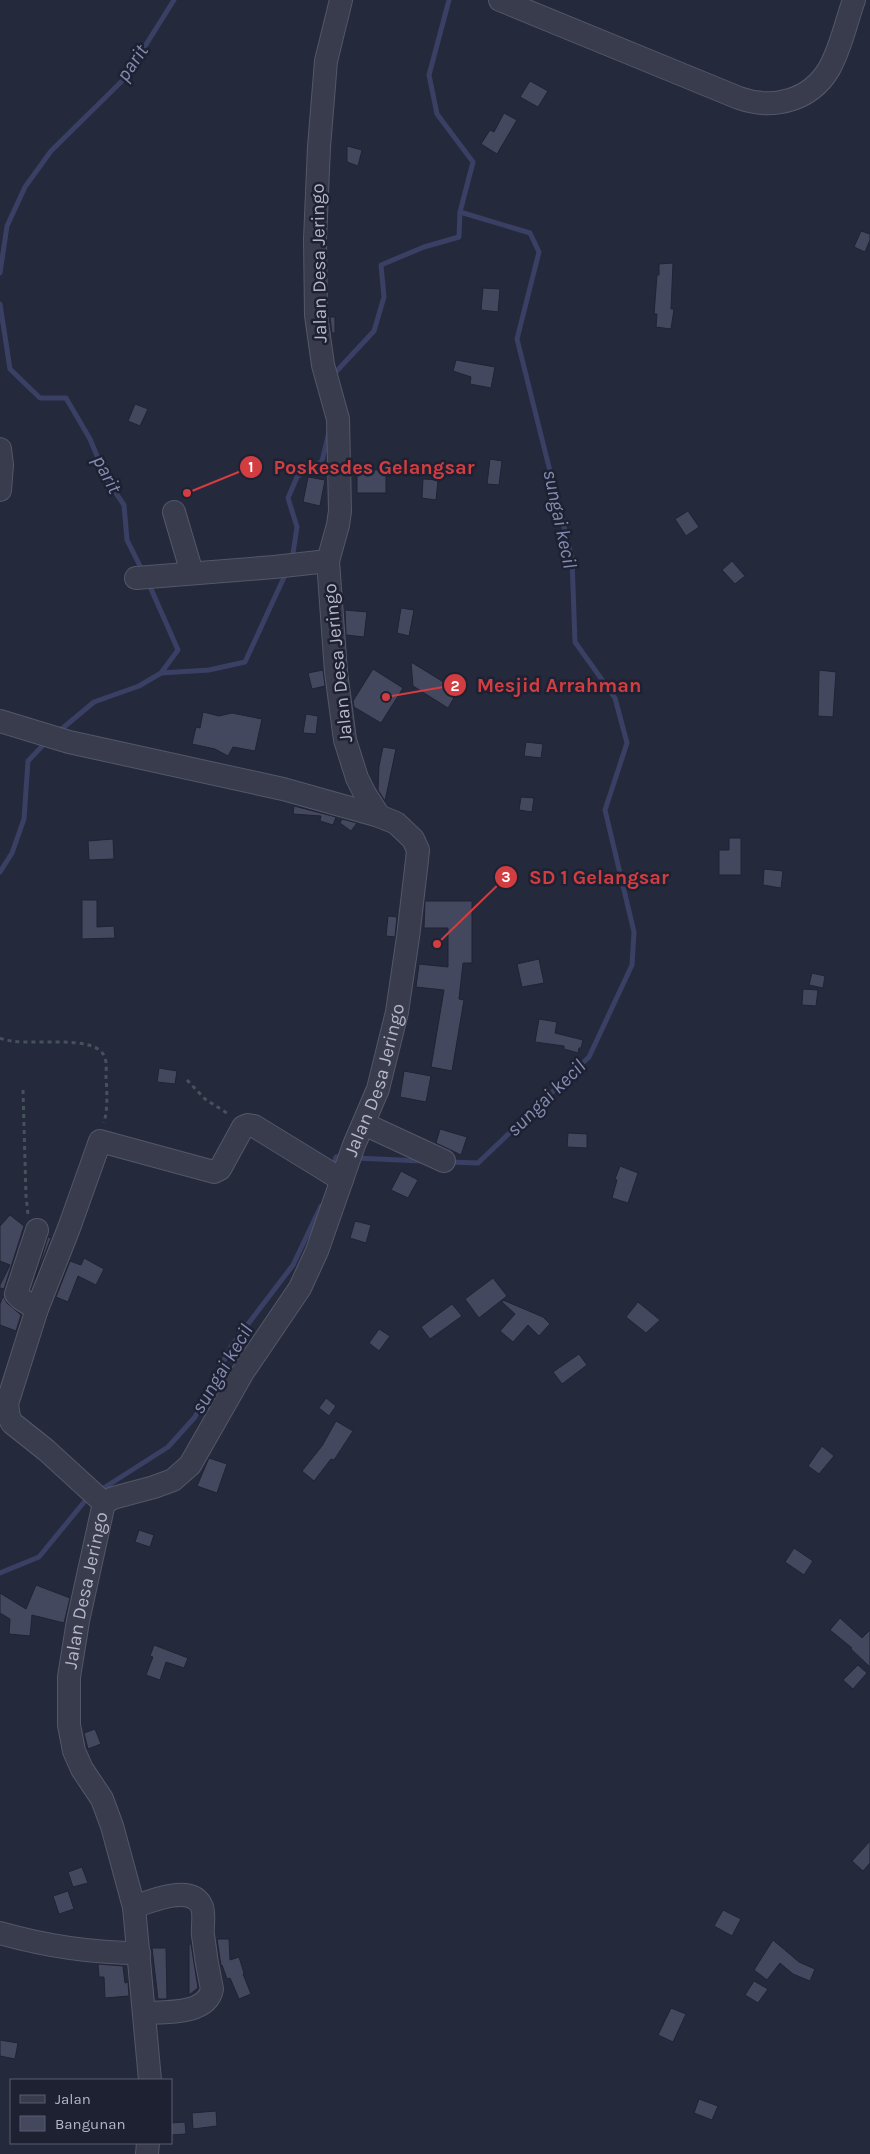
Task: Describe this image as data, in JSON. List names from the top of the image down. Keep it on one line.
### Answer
{"streets":{"street":["Jalan Desa Jeringo"]},"water":["parit","sungai kecil"],"places":["Poskesdes Gelangsar","Mesjid Arrahman","SD 1 Gelangsar"],"legend":["Jalan","Bangunan"]}
